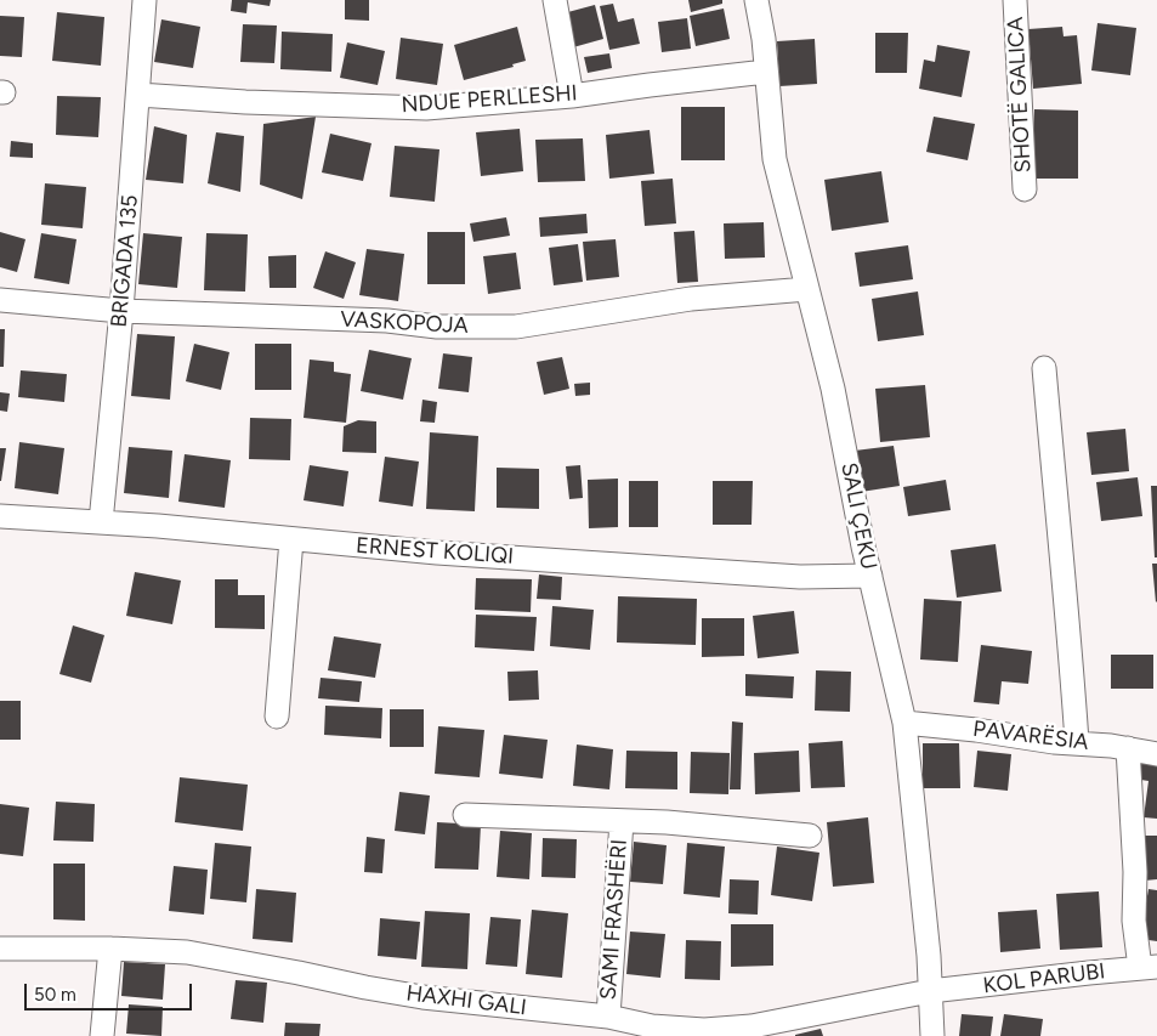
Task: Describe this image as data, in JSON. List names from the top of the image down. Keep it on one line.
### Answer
{"streets":{"street":["SHOTË GALICA","NDUE PERLLESHI","BRIGADA 135","VASKOPOJA","SALI ÇEKU","ERNEST KOLIQI","PAVARËSIA","SAMI FRASHËRI","KOL PARUBI","HAXHI GALI"]},"crossings":[["NDUE PERLLESHI","BRIGADA 135"],["NDUE PERLLESHI","SALI ÇEKU"],["BRIGADA 135","VASKOPOJA"],["BRIGADA 135","ERNEST KOLIQI"],["VASKOPOJA","SALI ÇEKU"],["SALI ÇEKU","ERNEST KOLIQI"],["SALI ÇEKU","PAVARËSIA"],["SALI ÇEKU","KOL PARUBI"],["SALI ÇEKU","HAXHI GALI"],["SAMI FRASHËRI","HAXHI GALI"],["KOL PARUBI","HAXHI GALI"]],"scale_bar":"50 m"}
